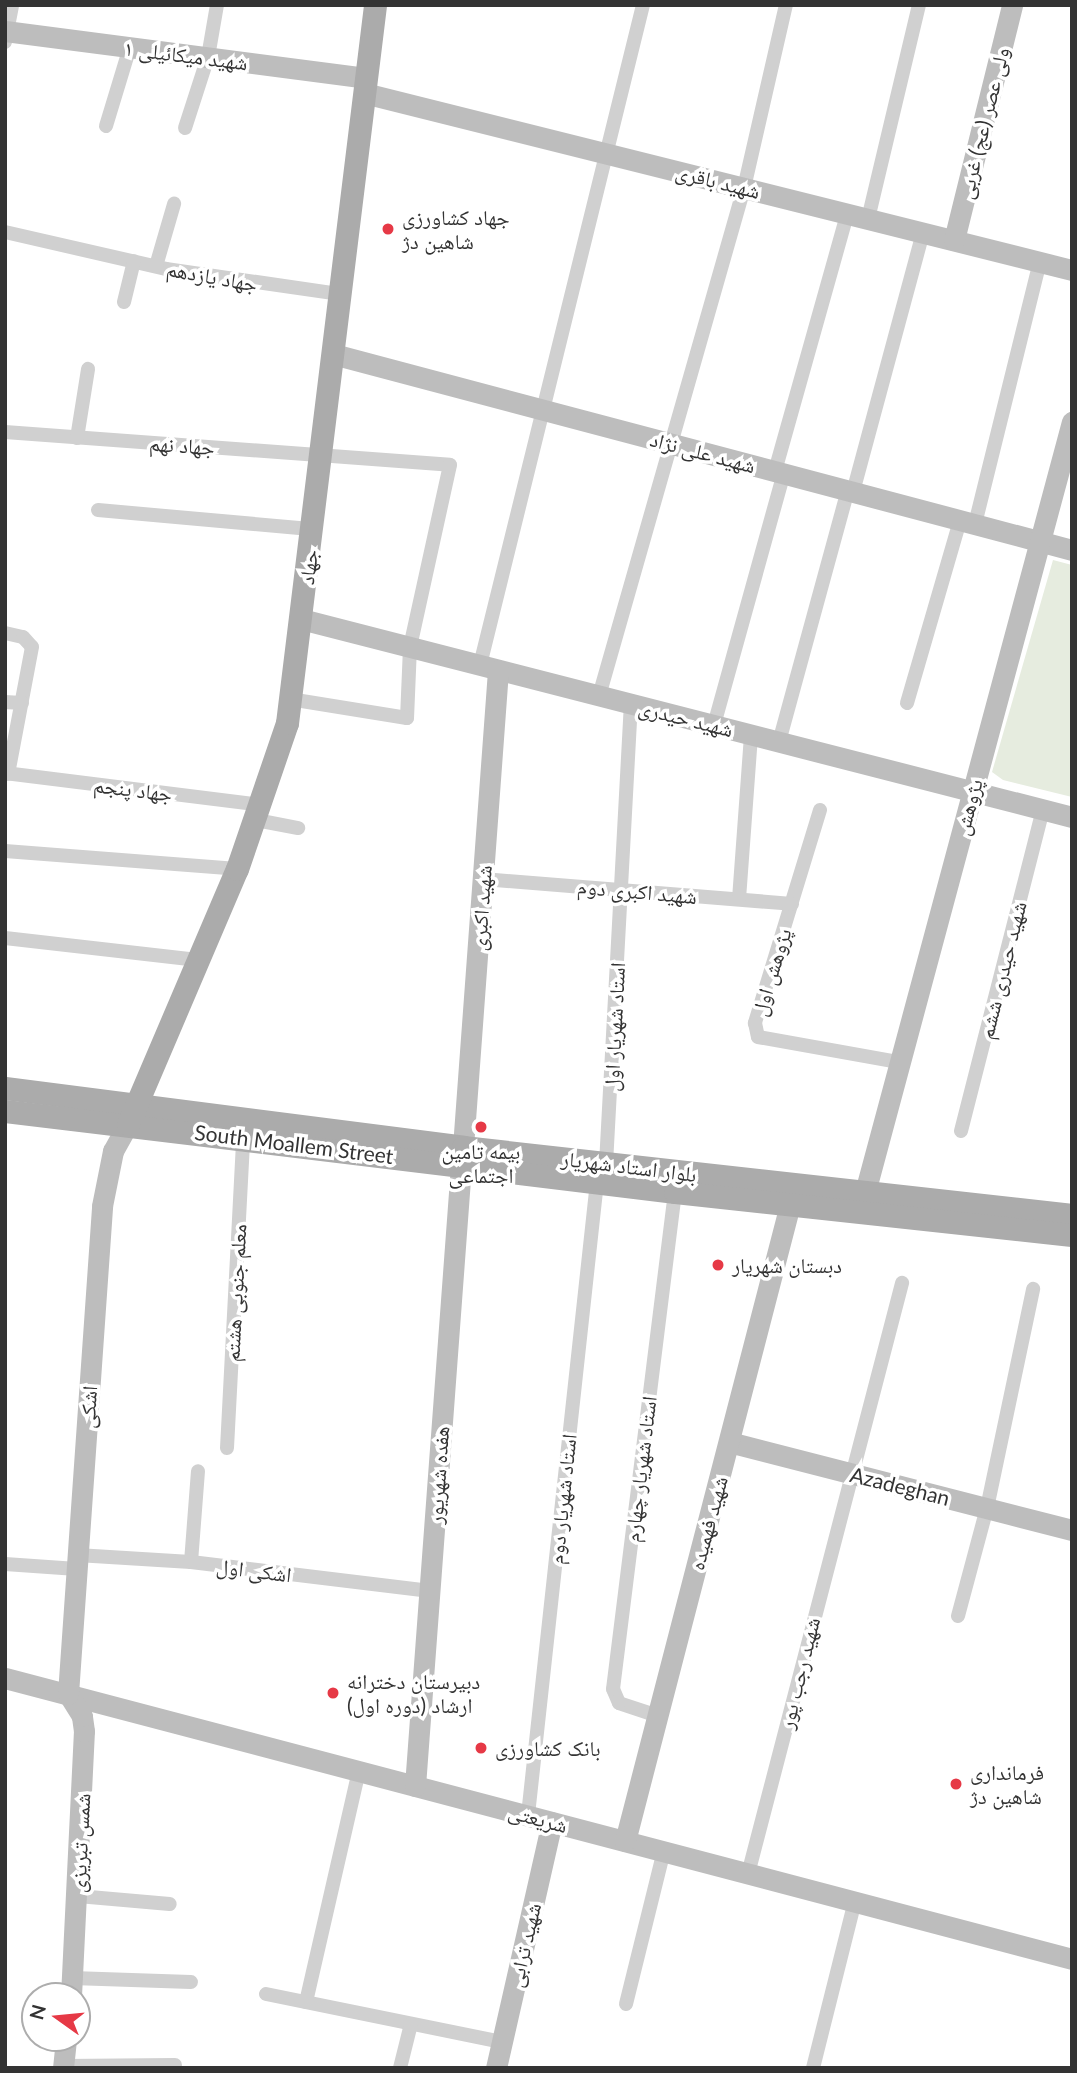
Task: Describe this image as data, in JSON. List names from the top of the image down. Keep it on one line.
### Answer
{"streets":{"main road":["جهاد","South Moallem Street","بلوار استاد شهریار"],"street":["شهید میکائیلی ۱","ولی عصر (عج) غربی","شهید باقری","جهاد یازدهم","جهاد نهم","شهید علی نژاد","شهید حیدری","جهاد پنجم","پژوهش","شهید اکبری دوم","شهید اکبری","شهید حیدری ششم","پژوهش اول","استاد شهریار اول","معلم جنوبی هشتم","اشکی","استاد شهریار چهارم","هفده شهریور","Azadeghan","استاد شهریار دوم","شهید فهمیده","اشکی اول","شهید رجب پور","شریعتی","شمس تبریزی","شهید ترابی"]},"crossings":[["شهید میکائیلی ۱","شهید باقری"],["شهید میکائیلی ۱","جهاد"],["ولی عصر (عج) غربی","شهید باقری"],["شهید باقری","جهاد"],["جهاد یازدهم","جهاد"],["جهاد نهم","جهاد"],["جهاد نهم","شهید حیدری"],["شهید علی نژاد","جهاد"],["شهید علی نژاد","پژوهش"],["جهاد","شهید حیدری"],["جهاد","جهاد پنجم"],["جهاد","South Moallem Street"],["جهاد","اشکی"],["شهید حیدری","پژوهش"],["شهید حیدری","شهید اکبری"],["شهید حیدری","شهید حیدری ششم"],["شهید حیدری","استاد شهریار اول"],["پژوهش","پژوهش اول"],["پژوهش","بلوار استاد شهریار"],["شهید اکبری دوم","شهید اکبری"],["شهید اکبری دوم","پژوهش اول"],["شهید اکبری دوم","استاد شهریار اول"],["شهید اکبری","South Moallem Street"],["شهید اکبری","بلوار استاد شهریار"],["شهید اکبری","هفده شهریور"],["استاد شهریار اول","بلوار استاد شهریار"],["استاد شهریار اول","استاد شهریار دوم"],["South Moallem Street","بلوار استاد شهریار"],["South Moallem Street","معلم جنوبی هشتم"],["South Moallem Street","اشکی"],["South Moallem Street","هفده شهریور"],["بلوار استاد شهریار","استاد شهریار چهارم"],["بلوار استاد شهریار","هفده شهریور"],["بلوار استاد شهریار","استاد شهریار دوم"],["بلوار استاد شهریار","شهید فهمیده"],["اشکی","اشکی اول"],["اشکی","شریعتی"],["اشکی","شمس تبریزی"],["استاد شهریار چهارم","شهید فهمیده"],["هفده شهریور","اشکی اول"],["هفده شهریور","شریعتی"],["Azadeghan","شهید فهمیده"],["Azadeghan","شهید رجب پور"],["استاد شهریار دوم","شریعتی"],["شهید فهمیده","شریعتی"],["شهید رجب پور","شریعتی"],["شریعتی","شمس تبریزی"],["شریعتی","شهید ترابی"]],"places":["جهاد کشاورزى شاهین دژ","بیمه تامین اجتماعی","دبستان شهریار","دبیرستان دخترانه ارشاد (دوره اول)","بانک کشاورزی","فرمانداری شاهین دژ"],"north":"left"}
